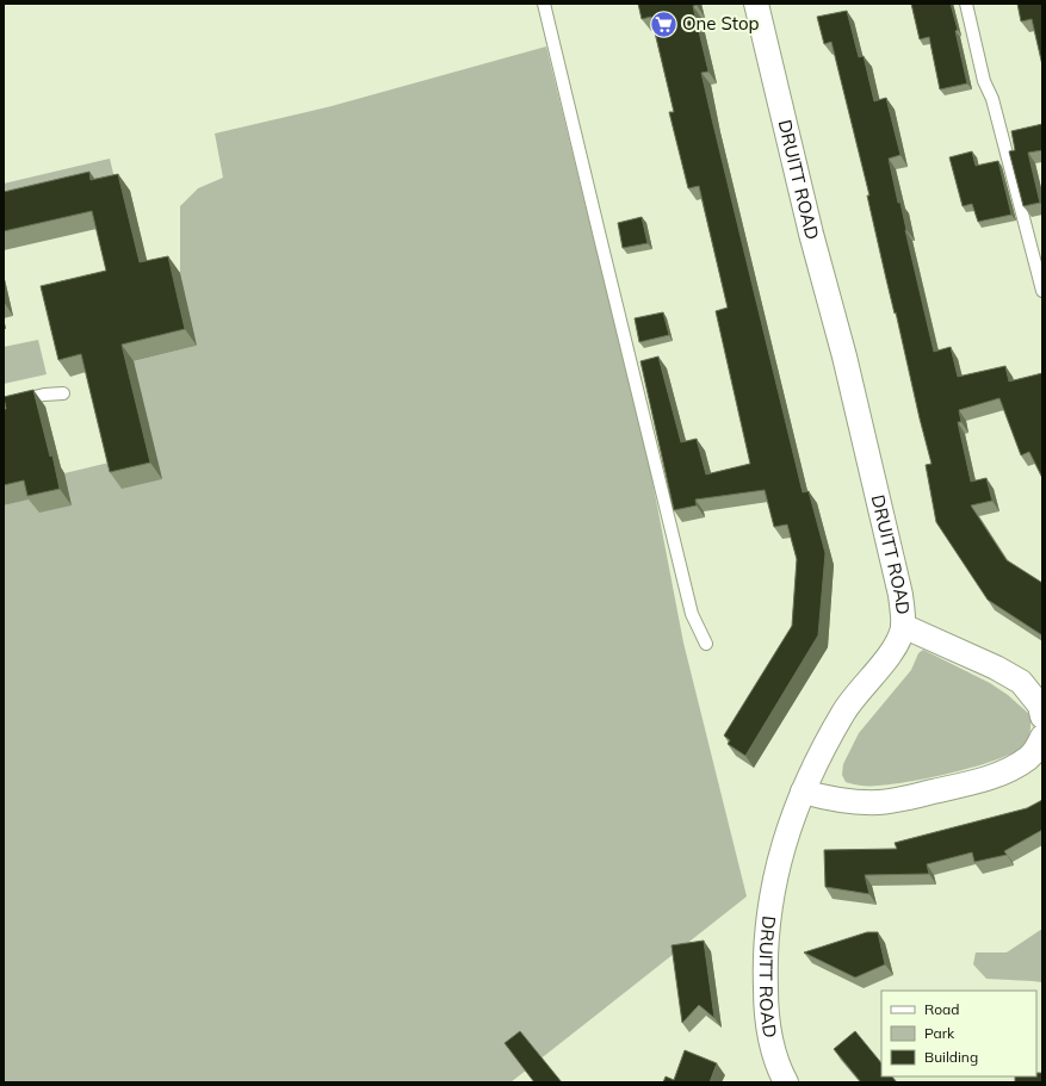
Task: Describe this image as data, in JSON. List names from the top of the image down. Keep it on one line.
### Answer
{"streets":{"street":["DRUITT ROAD"]},"places":{"supermarket":["One Stop"]},"legend":["Road","Park","Building"]}
